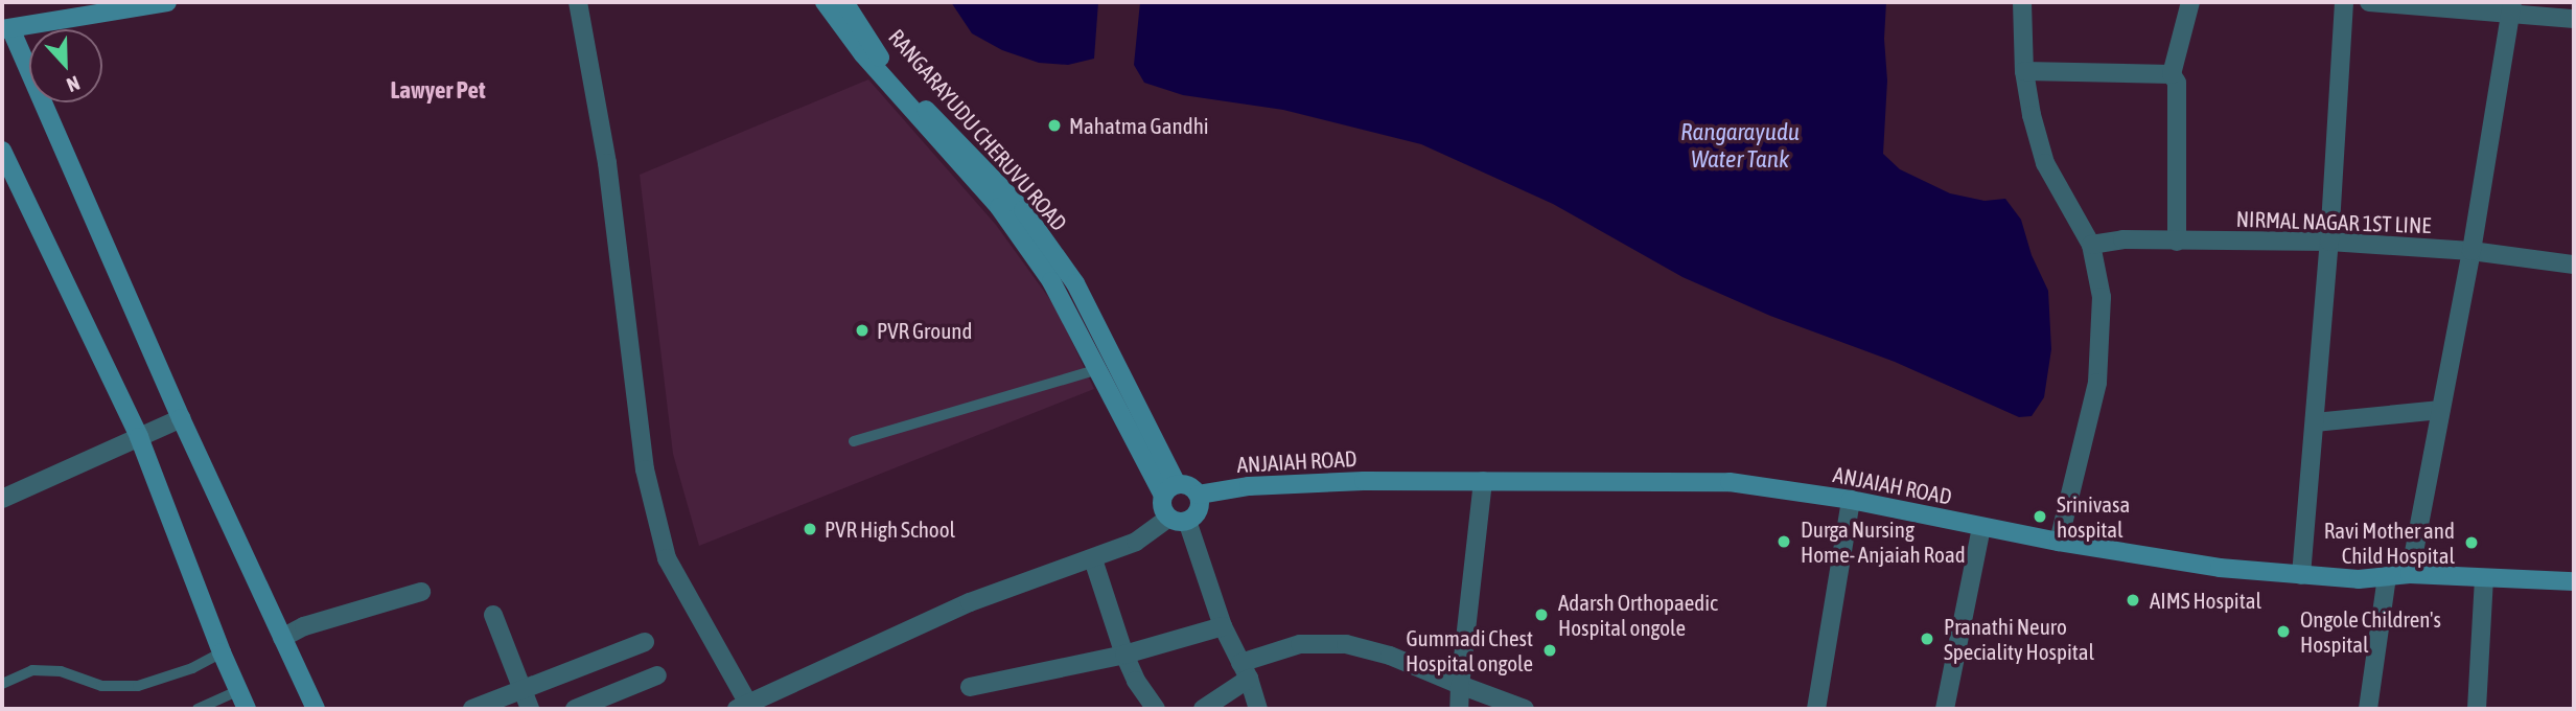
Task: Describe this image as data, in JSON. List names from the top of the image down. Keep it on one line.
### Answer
{"streets":{"street":["RANGARAYUDU CHERUVU ROAD","NIRMAL NAGAR 1ST LINE","ANJAIAH ROAD"]},"crossings":[["RANGARAYUDU CHERUVU ROAD","ANJAIAH ROAD"]],"districts":["Lawyer Pet"],"water":["Rangarayudu Water Tank"],"places":["Mahatma Gandhi","PVR Ground","Srinivasa hospital","PVR High School","Durga Nursing Home- Anjaiah Road","Ravi Mother and Child Hospital","AIMS Hospital","Adarsh Orthopaedic Hospital ongole","Ongole Children's Hospital","Pranathi Neuro Speciality Hospital","Gummadi Chest Hospital ongole"],"north":"bottom"}
